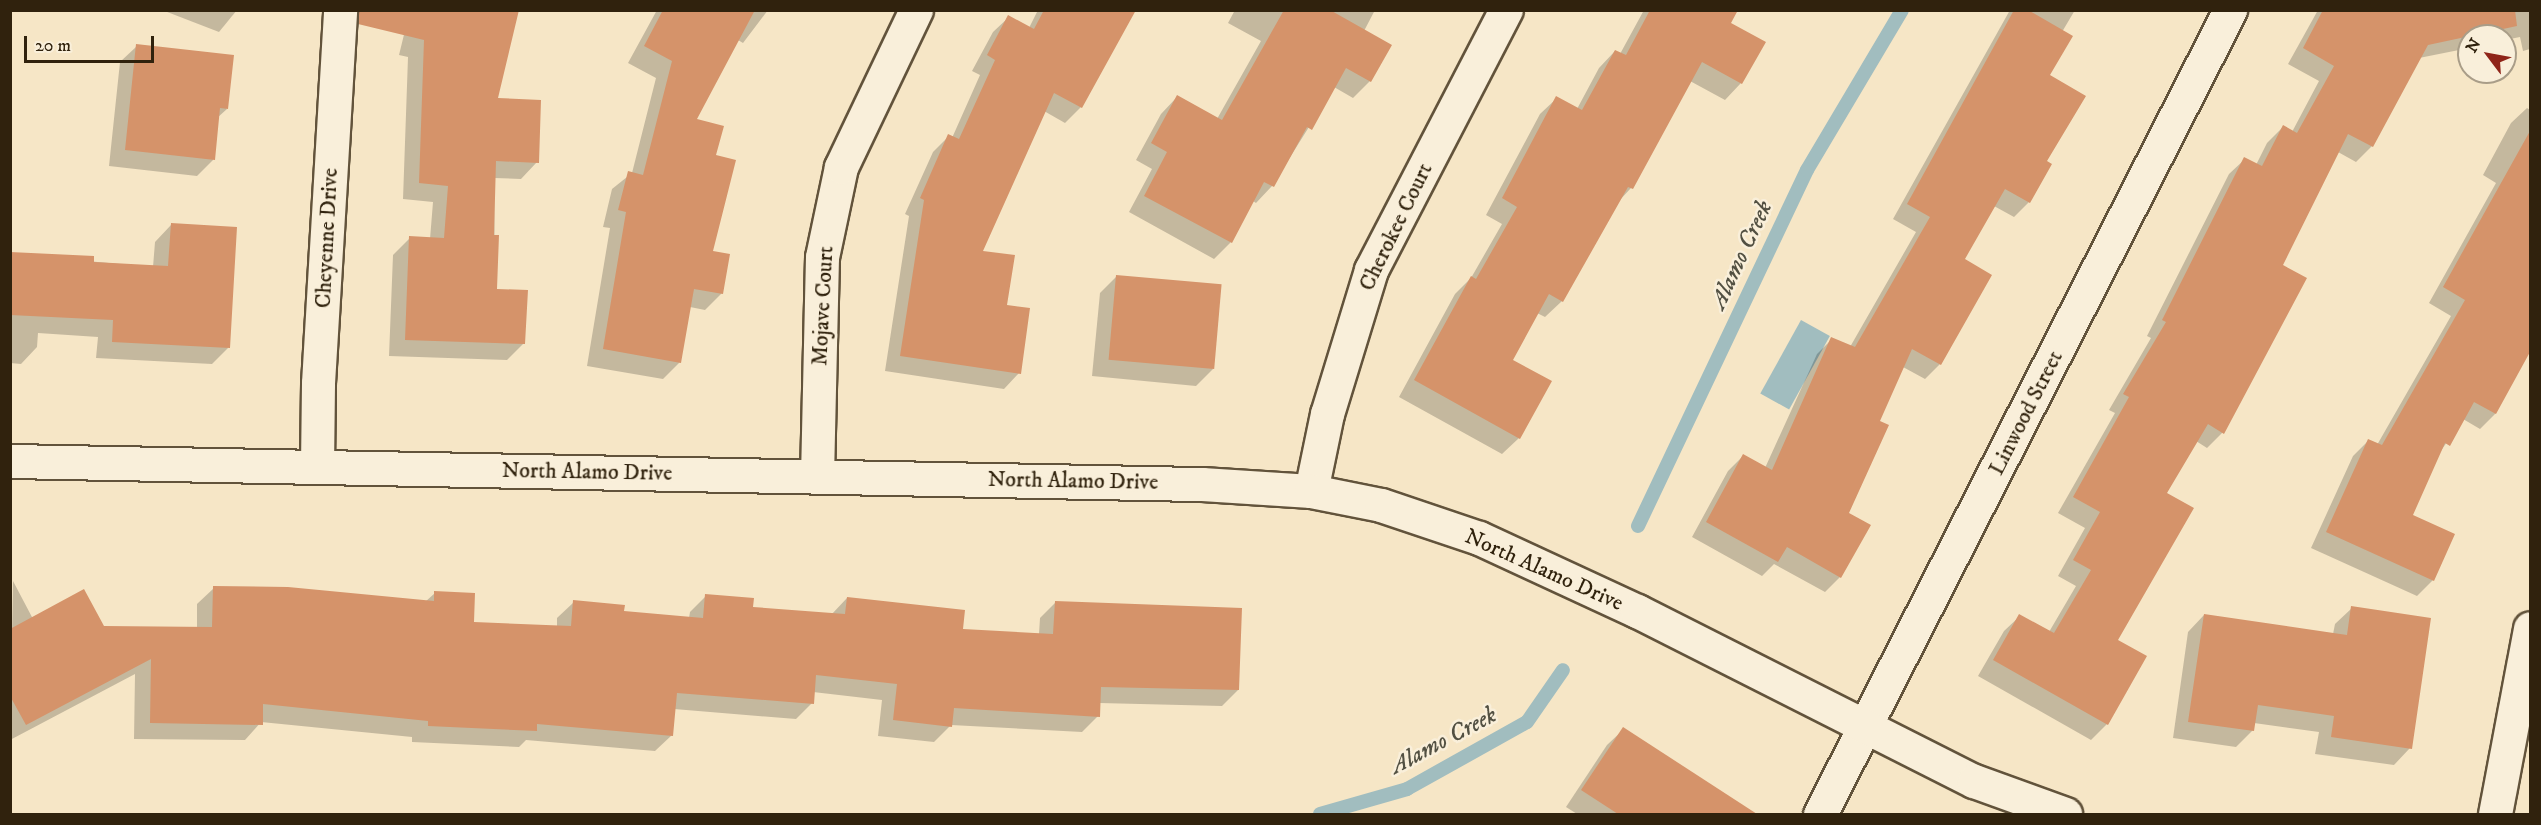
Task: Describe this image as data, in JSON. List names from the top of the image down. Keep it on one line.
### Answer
{"streets":{"street":["Cherokee Court","Cheyenne Drive","Mojave Court","Linwood Street","North Alamo Drive"]},"crossings":[["Cherokee Court","North Alamo Drive"],["Cheyenne Drive","North Alamo Drive"],["Mojave Court","North Alamo Drive"],["Linwood Street","North Alamo Drive"]],"water":["Alamo Creek"],"scale_bar":"20 m","north":"top left"}
